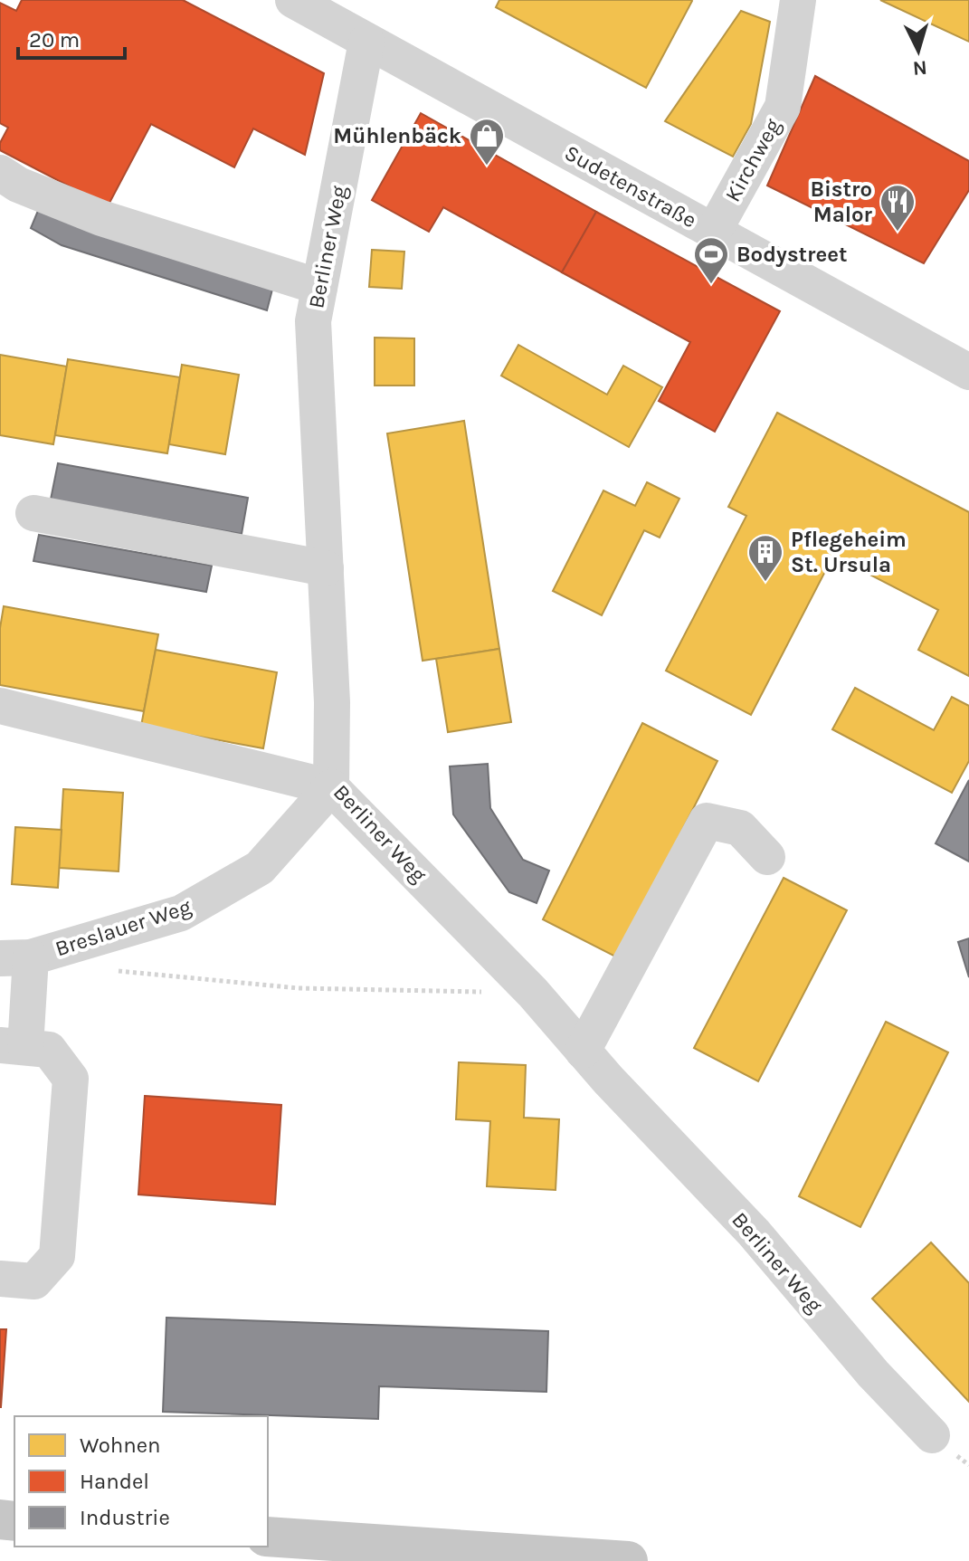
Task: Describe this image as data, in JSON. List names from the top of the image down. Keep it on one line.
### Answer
{"streets":{"street":["Kirchweg","Sudetenstraße","Berliner Weg","Breslauer Weg"]},"crossings":[["Kirchweg","Sudetenstraße"],["Sudetenstraße","Berliner Weg"],["Berliner Weg","Breslauer Weg"]],"places":{"shop":["Mühlenbäck"],"restaurant":["Bistro Malor"],"sports":["Bodystreet"],"building":["Pflegeheim St. Ursula"]},"legend":["Wohnen","Handel","Industrie"],"scale_bar":"20 m","north":"bottom"}
